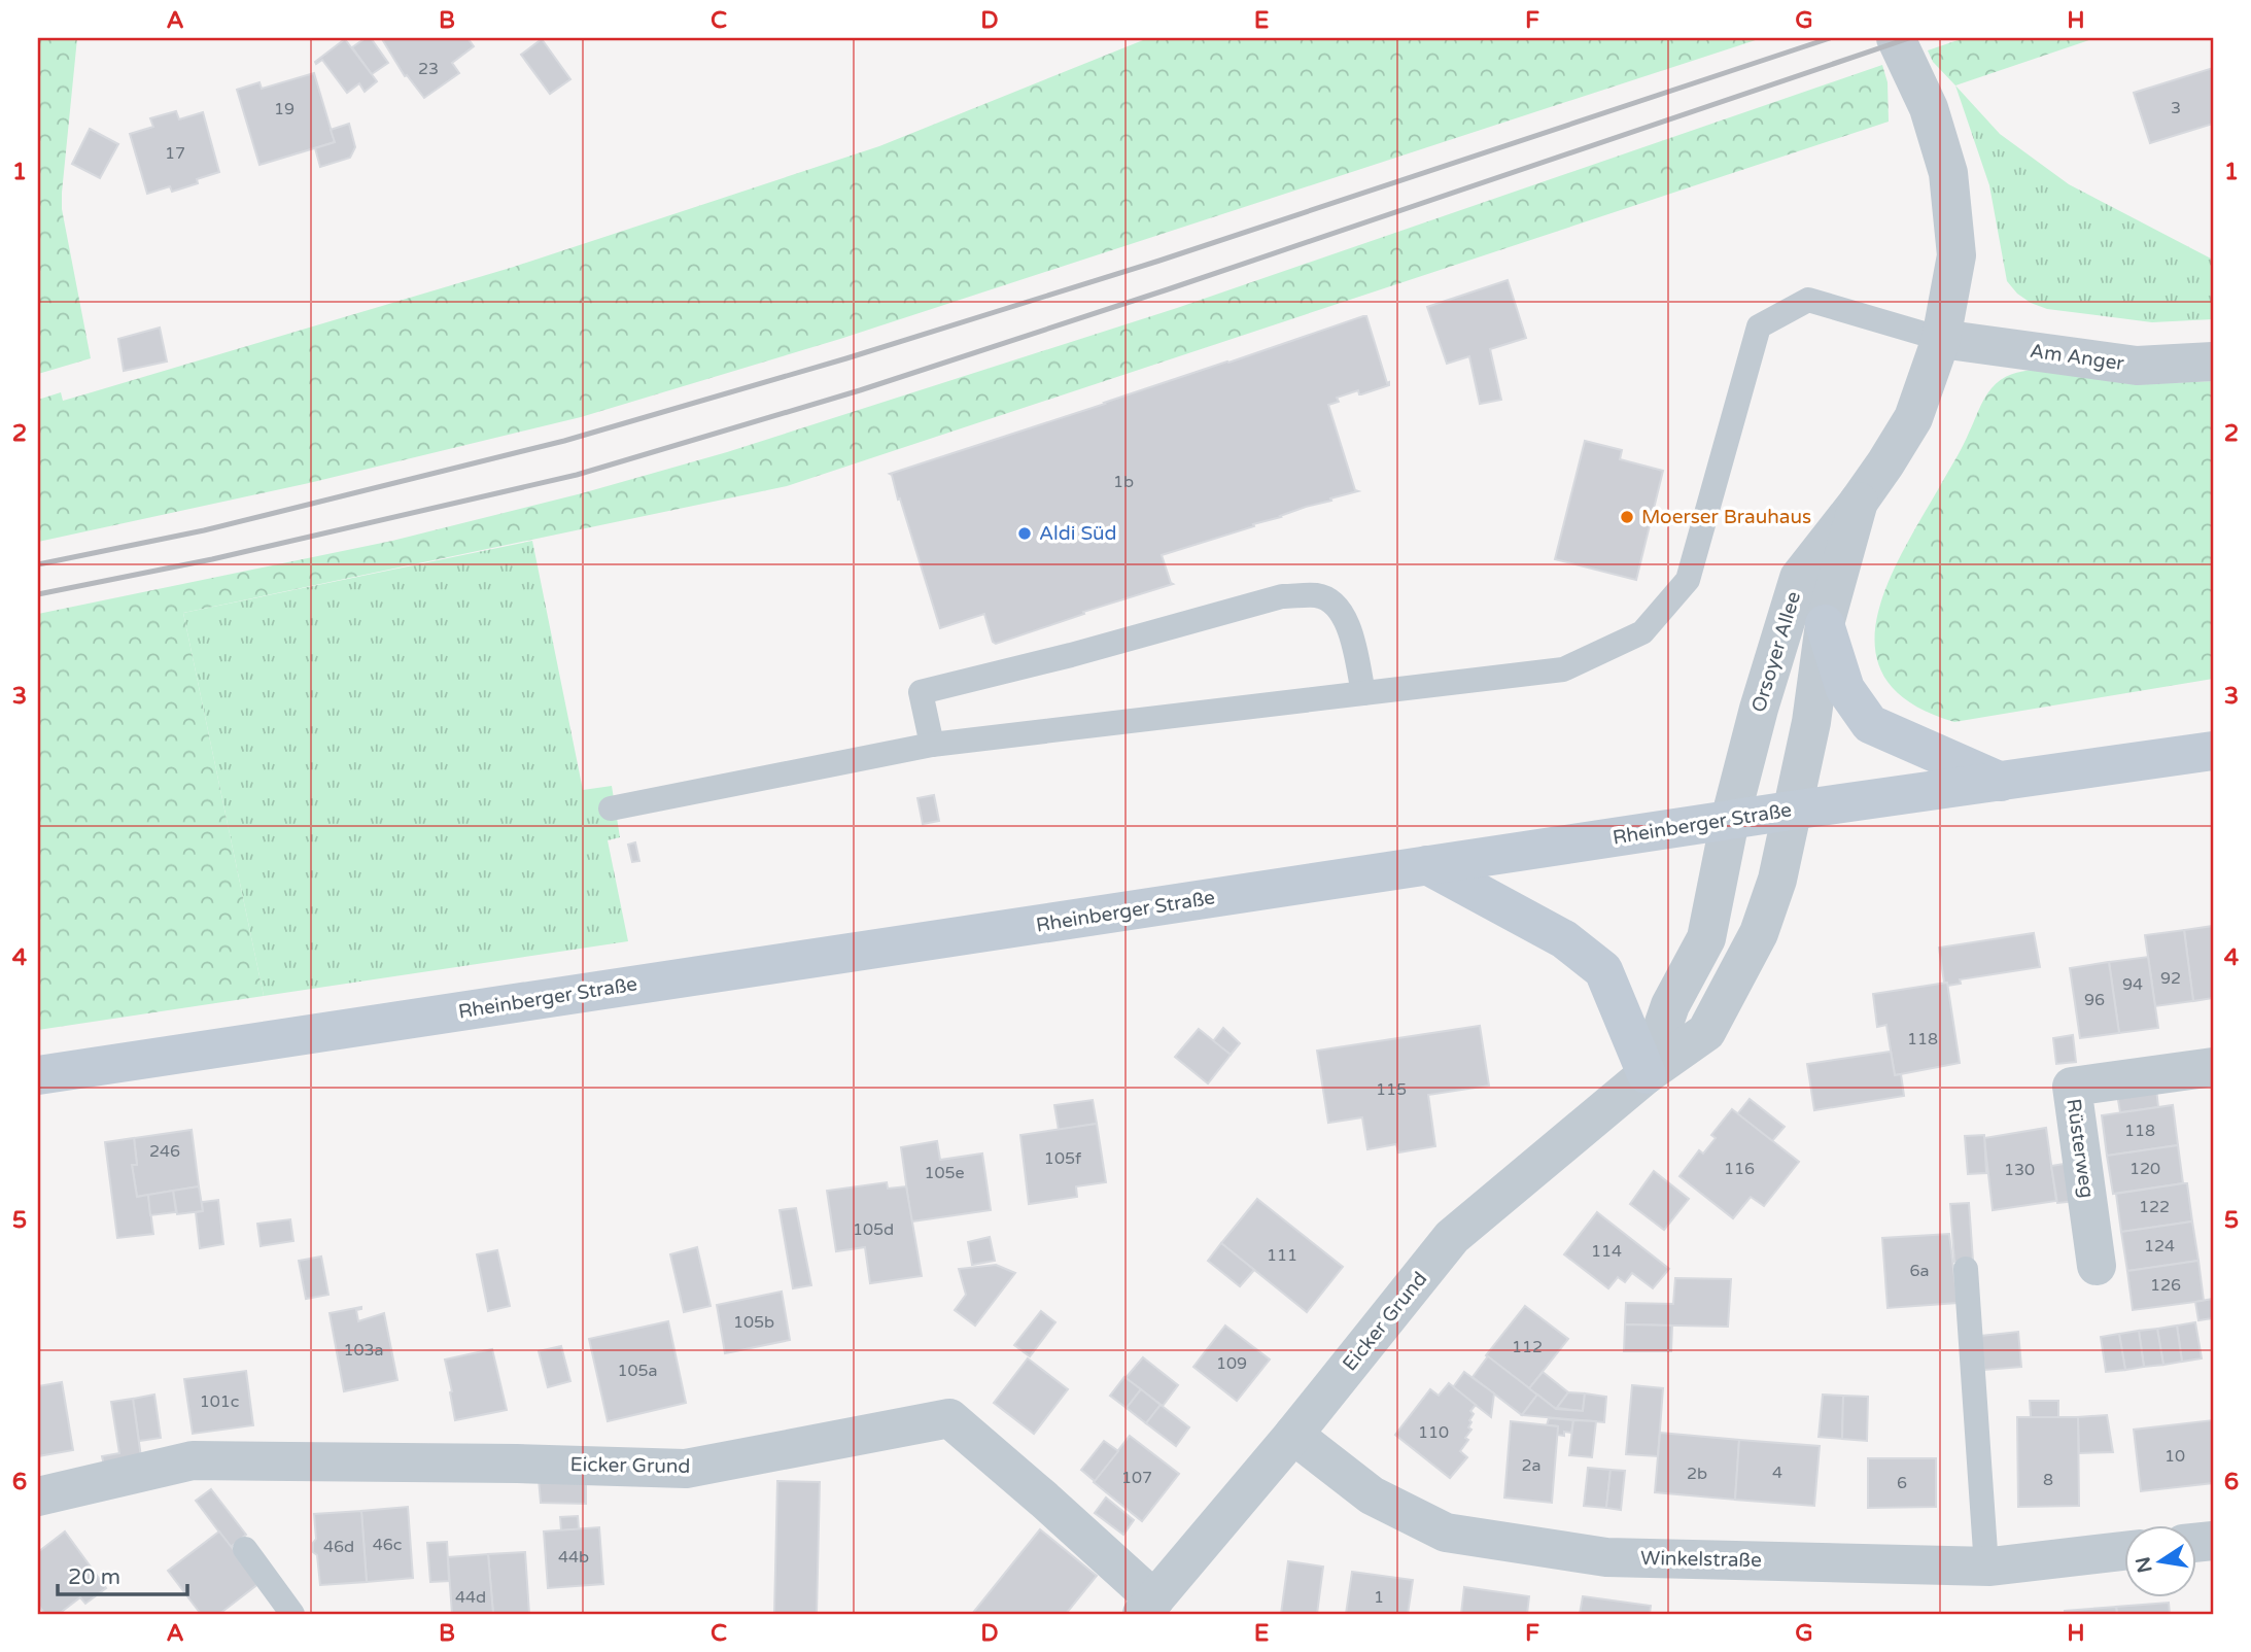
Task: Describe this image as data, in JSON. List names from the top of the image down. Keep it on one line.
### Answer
{"streets":{"main road":["Rheinberger Straße"],"street":["Am Anger","Orsoyer Allee","Rüsterweg","Eicker Grund","Winkelstraße"]},"crossings":[["Am Anger","Orsoyer Allee"],["Orsoyer Allee","Rheinberger Straße"],["Orsoyer Allee","Eicker Grund"],["Rheinberger Straße","Eicker Grund"],["Eicker Grund","Winkelstraße"]],"places":["Moerser Brauhaus","Aldi Süd"],"house_numbers":["23","3","19","17","1b","92","94","96","118","115","118","246","105f","116","120","130","105e","122","105d","124","114","111","6a","126","105b","112","103a","109","105a","101c","110","10","2a","4","2b","107","8","6","46c","46d","44b","44d","1"],"scale_bar":"20 m","north":"left","grid":{"columns":["A","B","C","D","E","F","G","H"],"rows":["1","2","3","4","5","6"]}}
